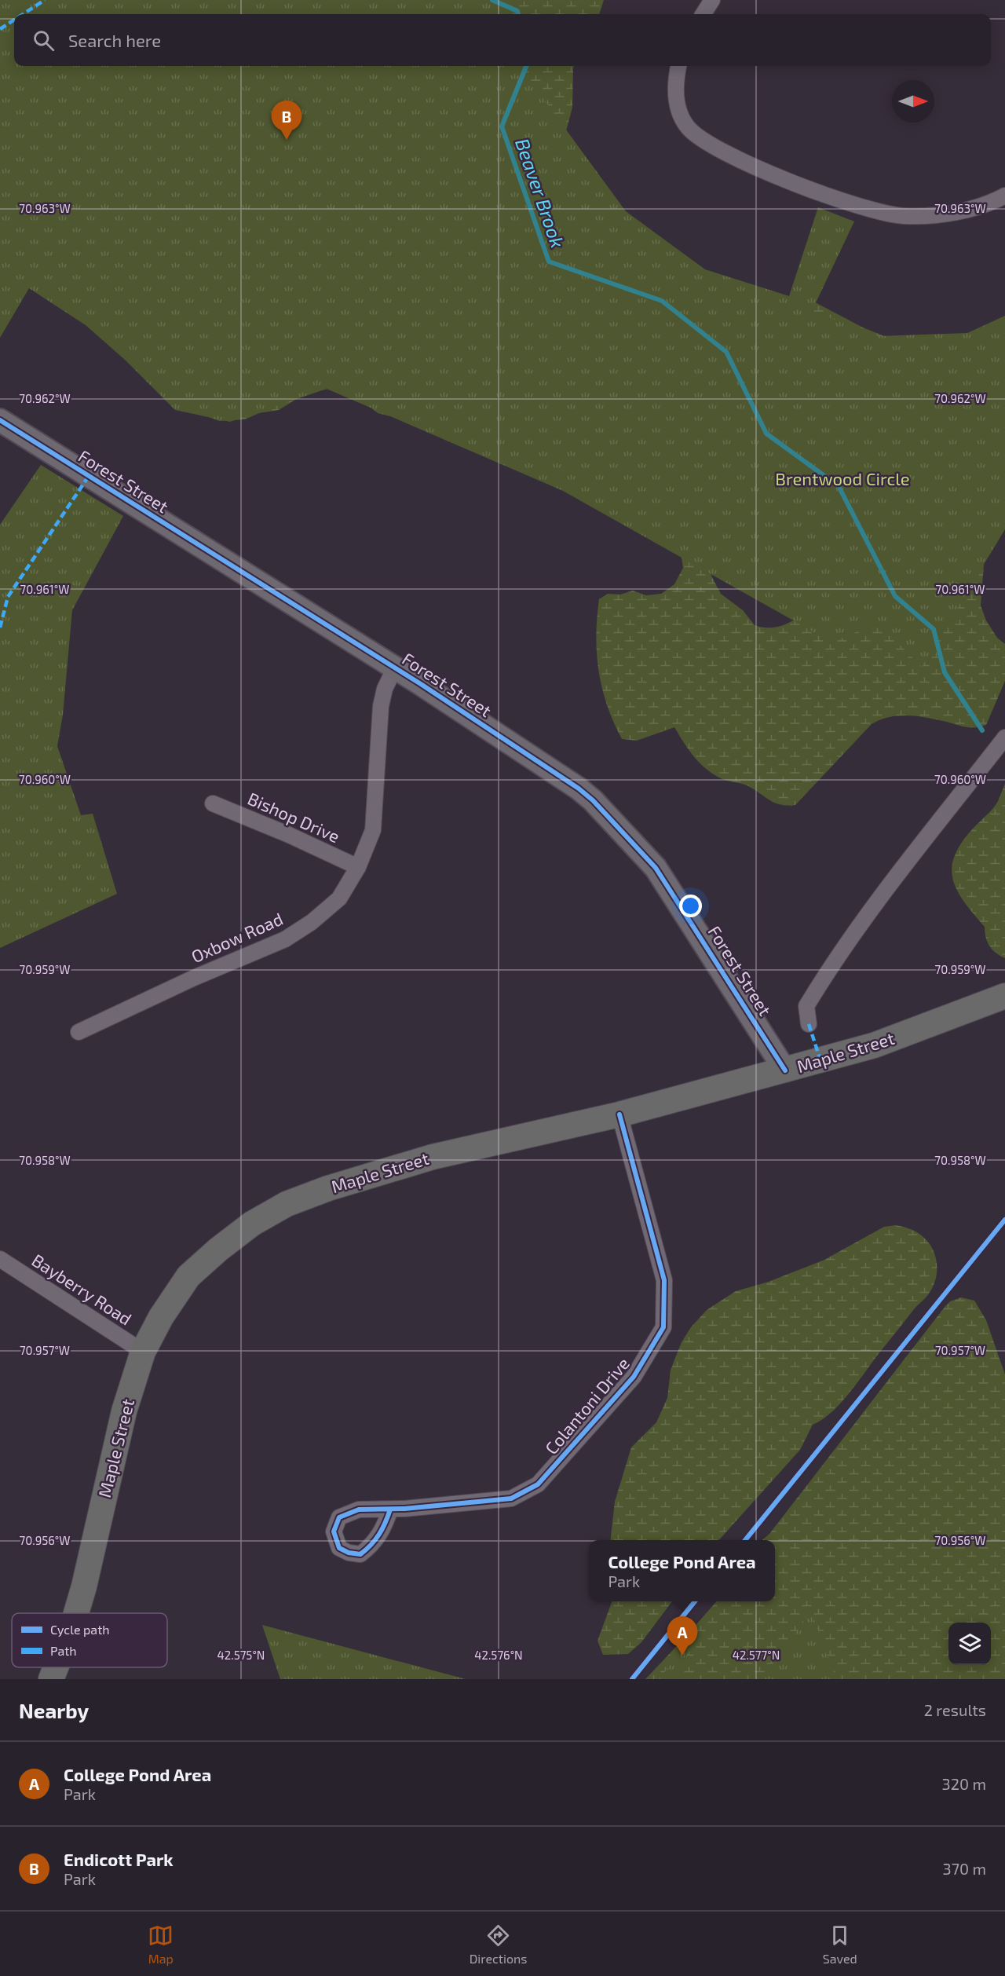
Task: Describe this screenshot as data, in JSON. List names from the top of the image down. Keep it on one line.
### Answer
{"streets":{"main road":["Maple Street"],"street":["Forest Street","Bishop Drive","Oxbow Road","Bayberry Road","Colantoni Drive"]},"crossings":[["Forest Street","Oxbow Road"],["Forest Street","Maple Street"],["Bishop Drive","Oxbow Road"],["Maple Street","Bayberry Road"],["Maple Street","Colantoni Drive"]],"water":["Beaver Brook"],"parks":["Brentwood Circle"],"legend":["Cycle path","Path"],"north":"right","page":{"search":"Search here","pins":["B","A"],"popup":["College Pond Area","Park"],"heading":["Nearby","2 results"],"list":[{"mark":"A","name":"College Pond Area","note":"Park","value":"320 m"},{"mark":"B","name":"Endicott Park","note":"Park","value":"370 m"}],"nav":["Map","Directions","Saved"]},"coordinates":["70.963°W","70.962°W","70.961°W","70.960°W","70.959°W","70.958°W","70.957°W","70.956°W","42.575°N","42.576°N","42.577°N"]}
